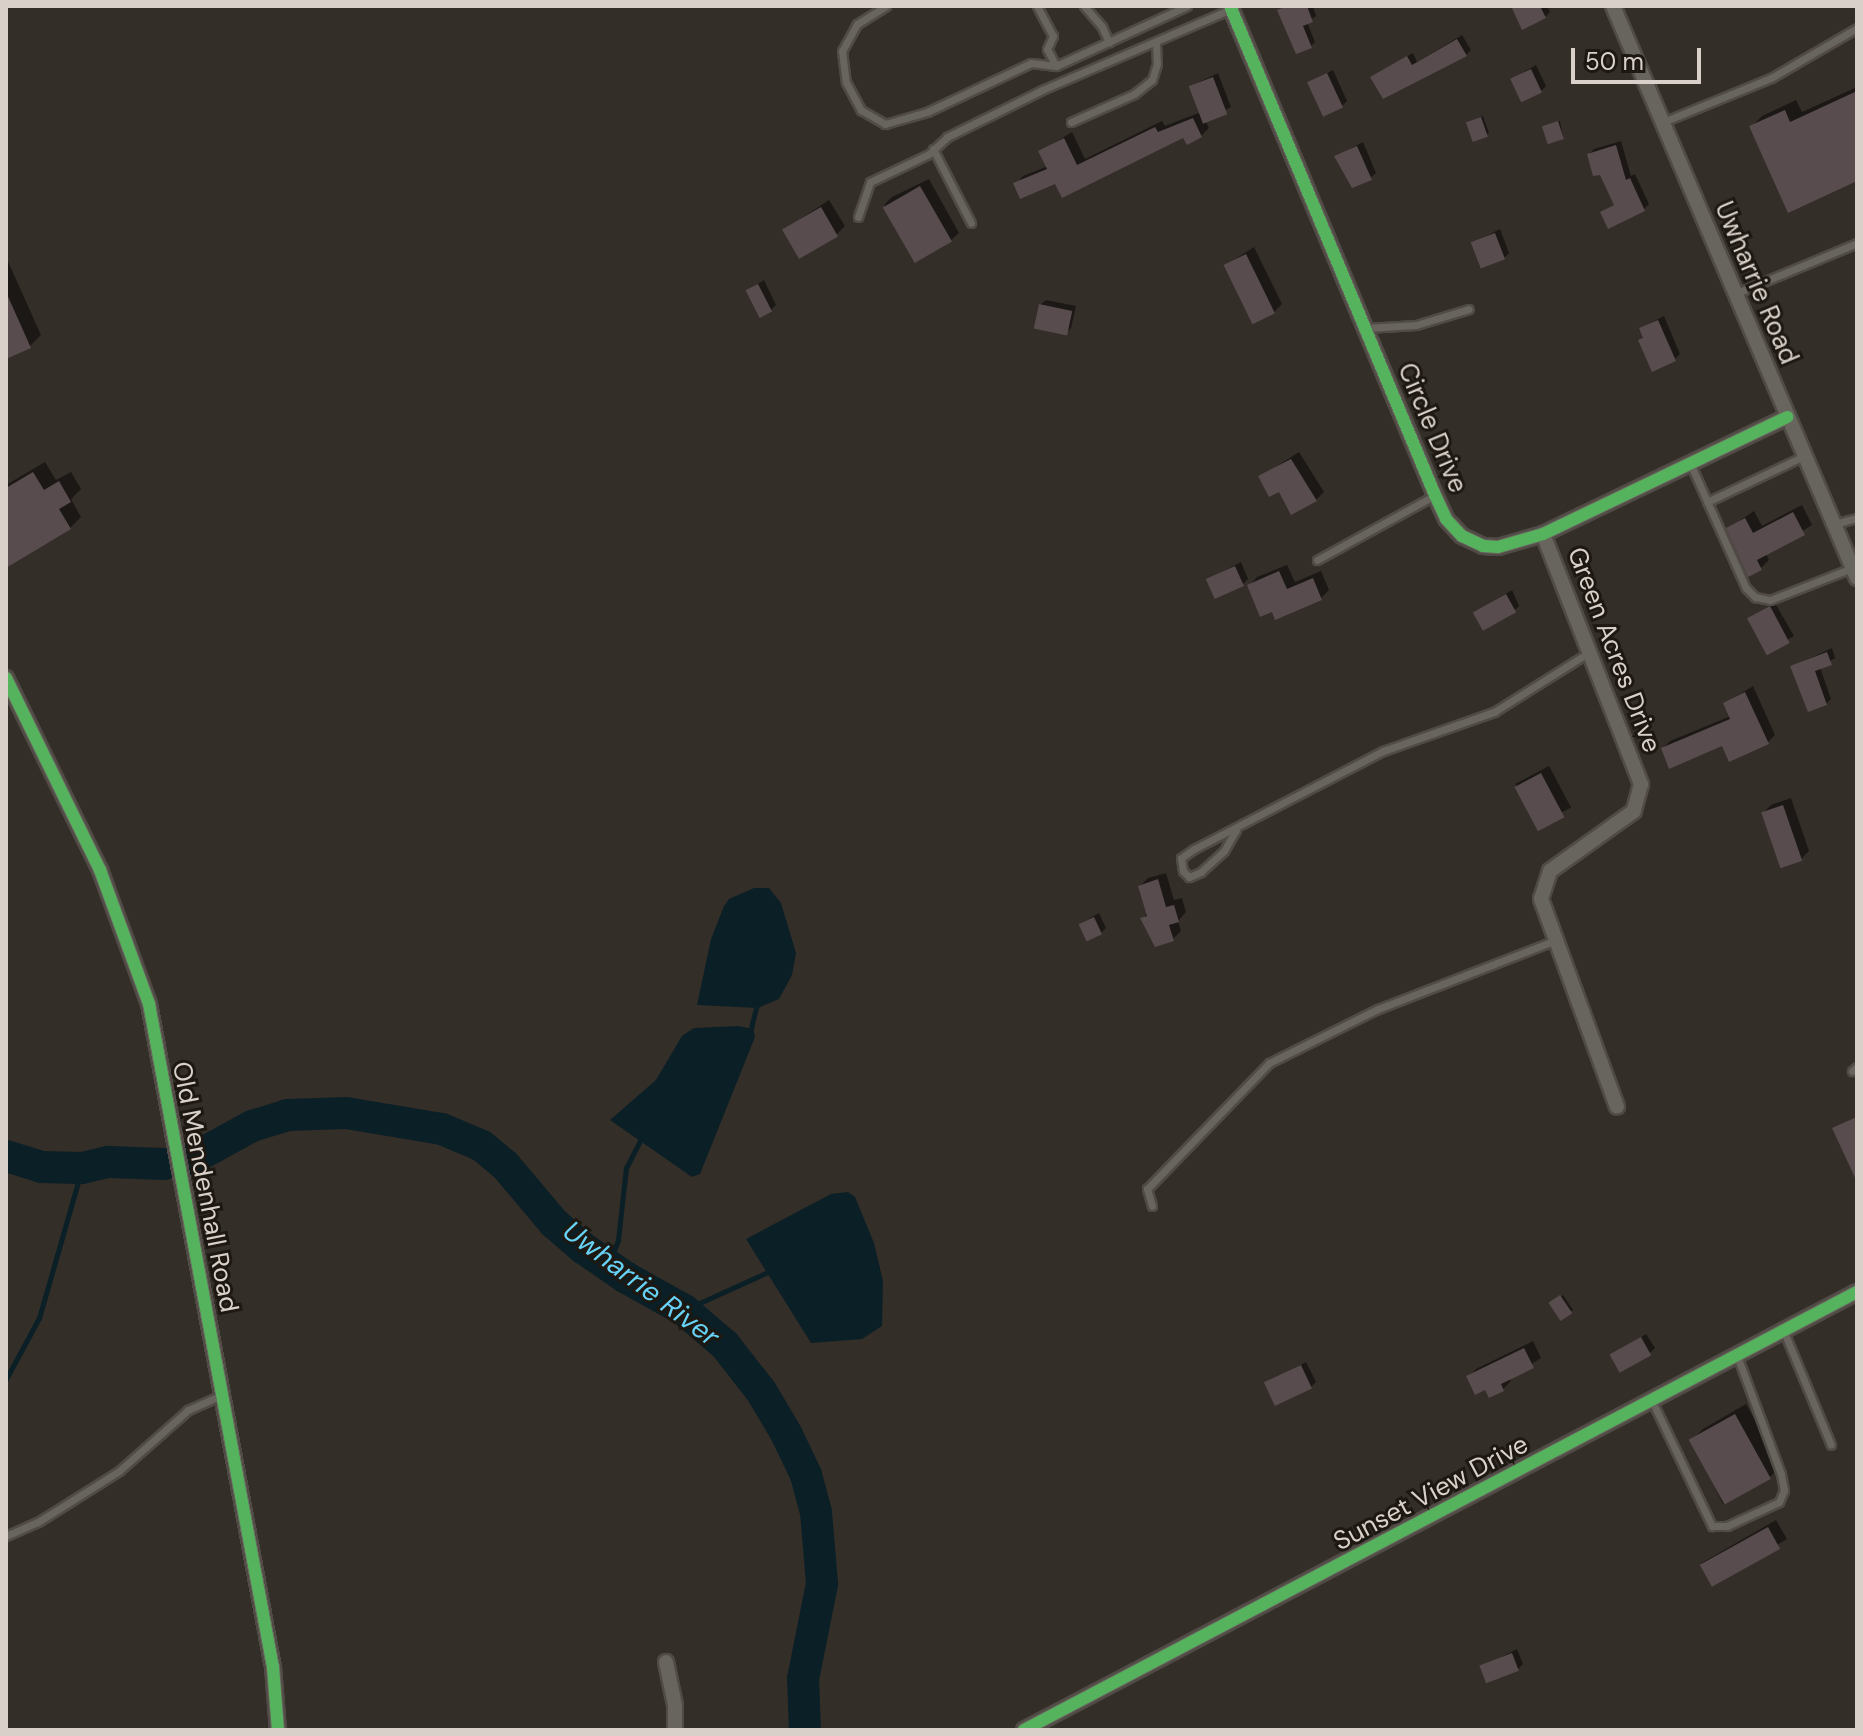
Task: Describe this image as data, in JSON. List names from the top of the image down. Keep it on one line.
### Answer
{"streets":{"street":["Uwharrie Road","Circle Drive","Green Acres Drive","Old Mendenhall Road","Sunset View Drive"]},"crossings":[["Uwharrie Road","Circle Drive"],["Circle Drive","Green Acres Drive"]],"water":["Uwharrie River"],"scale_bar":"50 m"}
